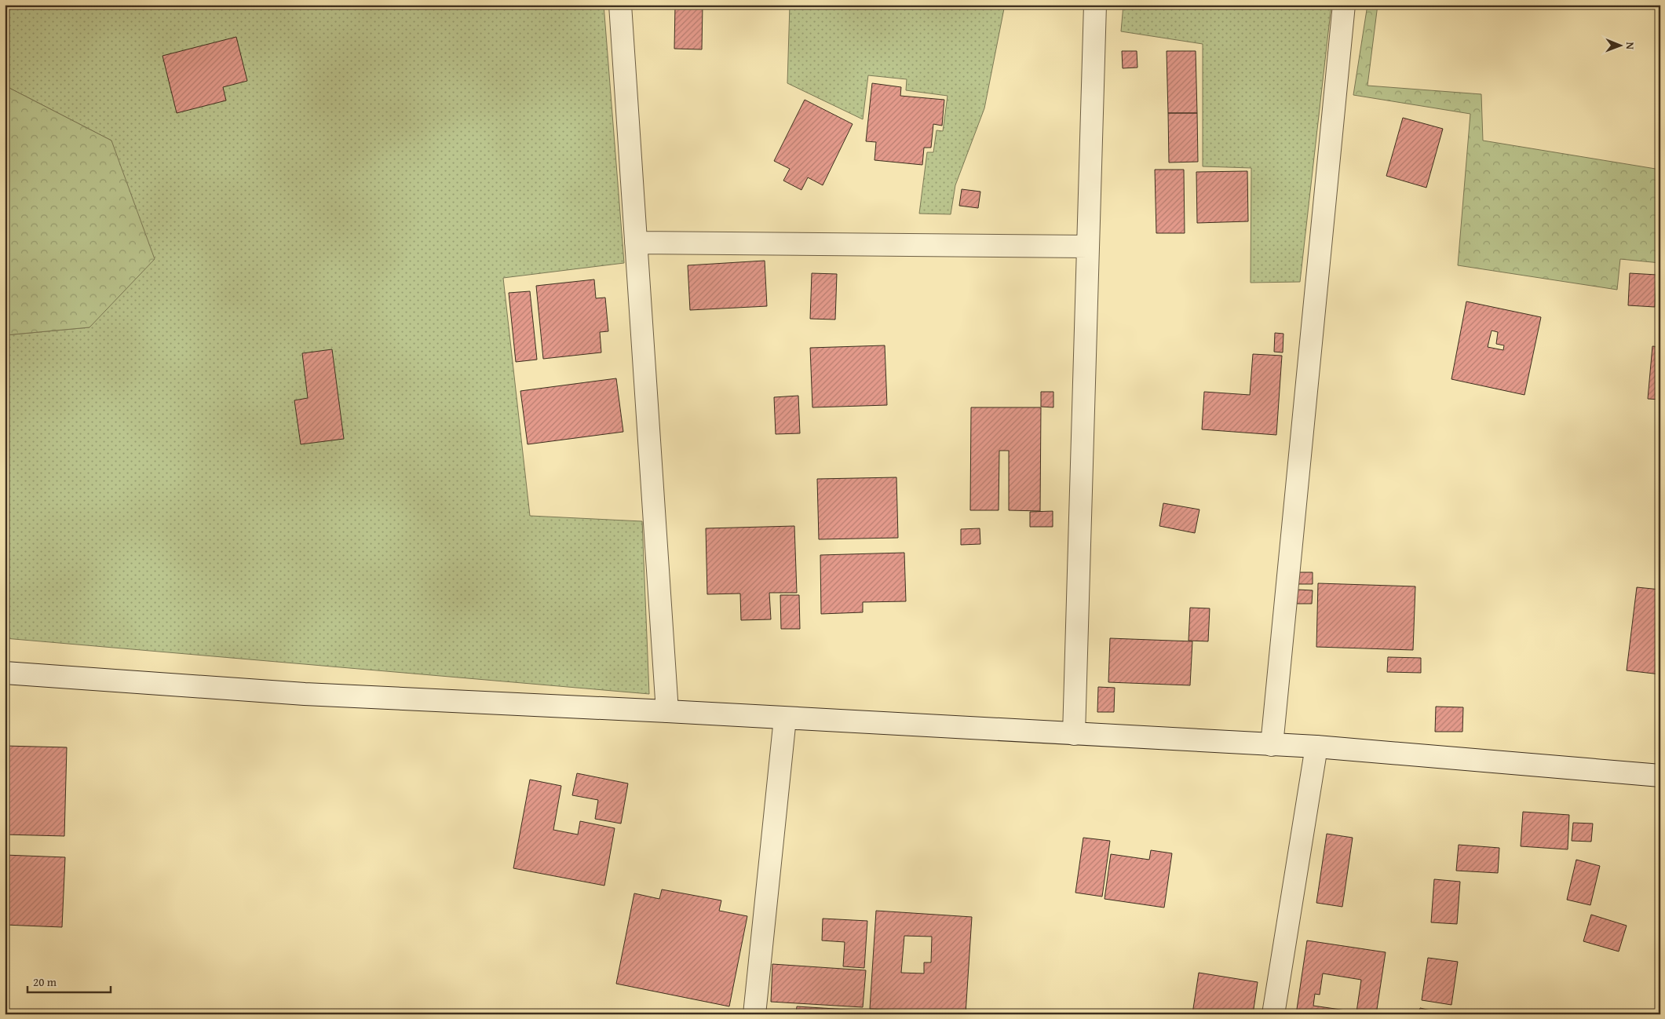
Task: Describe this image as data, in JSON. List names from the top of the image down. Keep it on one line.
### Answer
{"scale_bar":"20 m","north":"right"}
